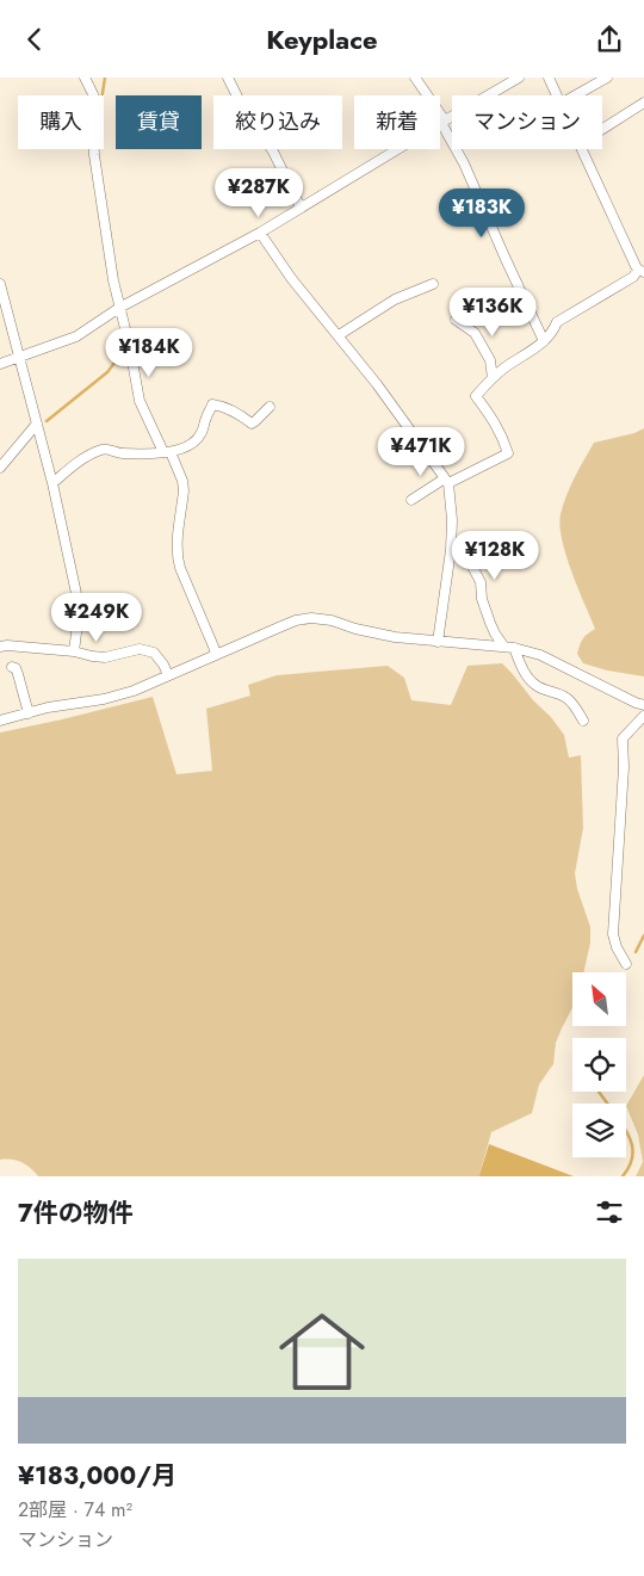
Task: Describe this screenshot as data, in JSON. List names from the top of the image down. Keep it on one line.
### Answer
{"north":"top left","page":{"header":"Keyplace","chip":["購入","賃貸","絞り込み","新着","マンション"],"price":["¥287K","¥183K","¥136K","¥184K","¥471K","¥128K","¥249K"],"heading":"7件の物件","list":[{"name":"¥183,000/月","note":"2部屋 · 74 m² · マンション"}]}}
